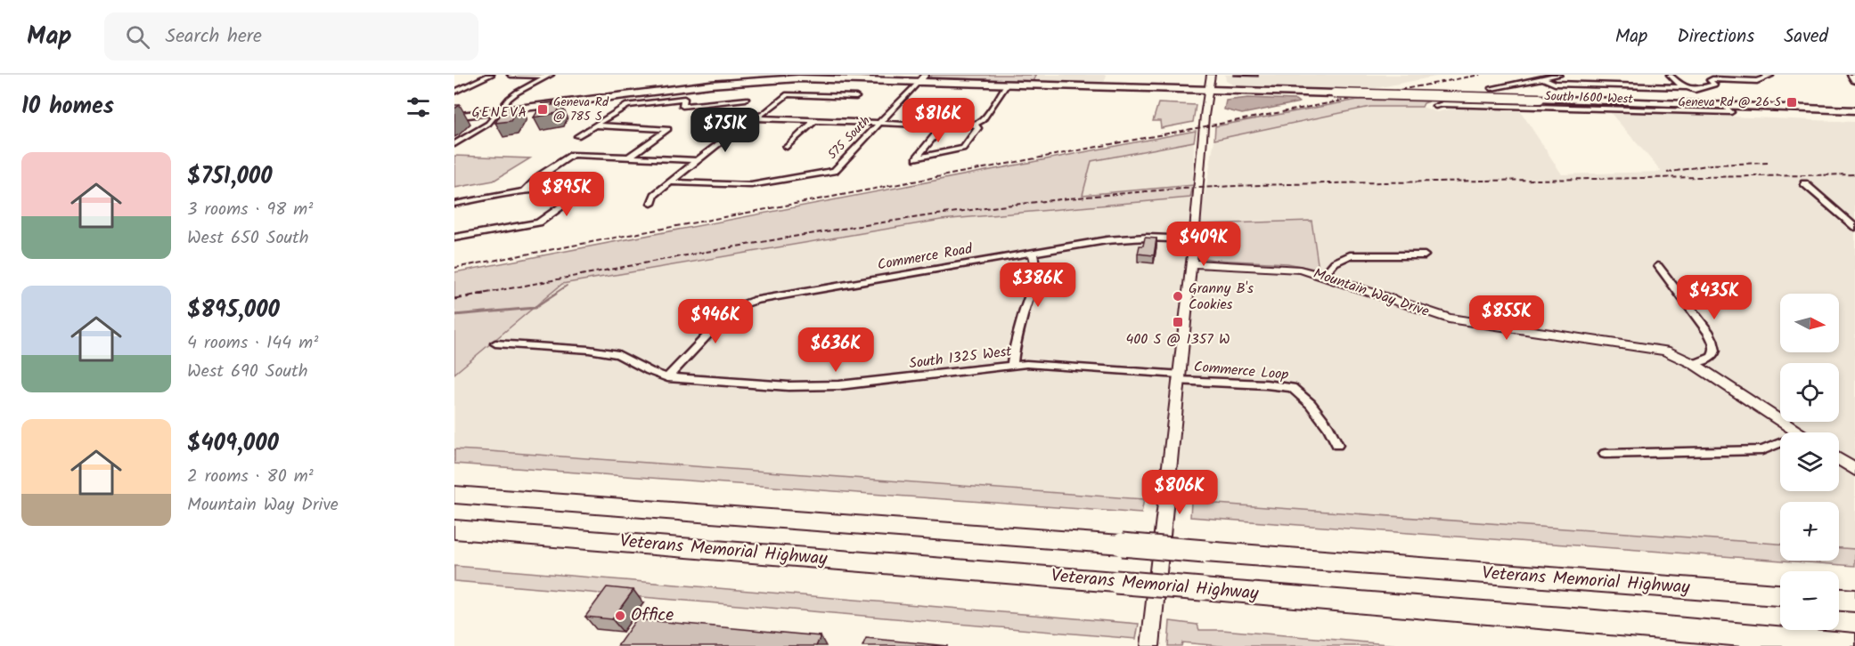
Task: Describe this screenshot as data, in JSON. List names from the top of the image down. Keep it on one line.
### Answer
{"streets":{"highway":["Veterans Memorial Highway"],"street":["South 1600 West","575 South","Commerce Road","Mountain Way Drive","South 1325 West","Commerce Loop"]},"crossings":[["Commerce Road","South 1325 West"],["South 1325 West","Commerce Loop"]],"districts":["GENEVA"],"places":{"transit":["Geneva Rd @ 26 S","Geneva Rd @ 785 S","400 S @ 1357 W"],"other":["Granny B's Cookies","Office"]},"north":"right","page":{"header":"Map","search":"Search here","nav":["Map","Directions","Saved"],"heading":"10 homes","price":["$816K","$751K","$895K","$409K","$386K","$435K","$855K","$946K","$636K","$806K"],"list":[{"name":"$751,000","note":"3 rooms · 98 m² · West 650 South"},{"name":"$895,000","note":"4 rooms · 144 m² · West 690 South"},{"name":"$409,000","note":"2 rooms · 80 m² · Mountain Way Drive"}],"map_buttons":["+","−"]}}
